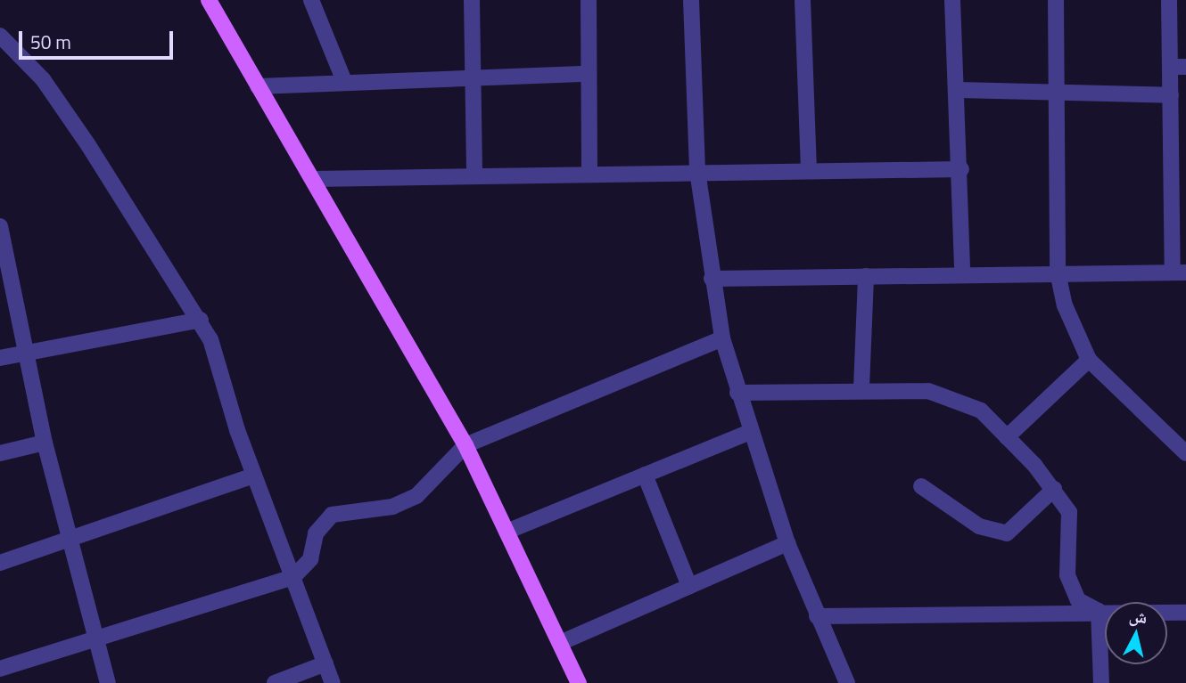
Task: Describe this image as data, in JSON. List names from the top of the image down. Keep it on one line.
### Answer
{"scale_bar":"50 m","north":"top"}
